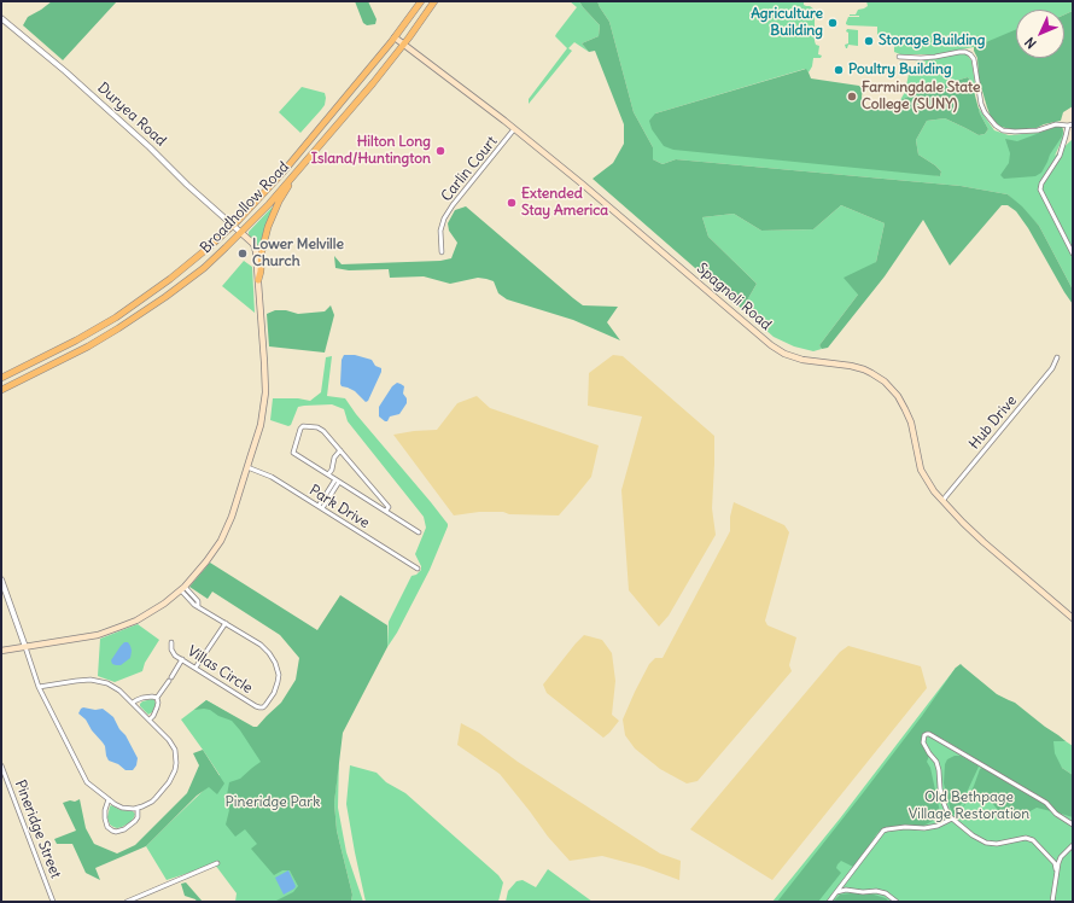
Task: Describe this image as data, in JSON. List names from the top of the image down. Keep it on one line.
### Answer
{"streets":{"main road":["Broadhollow Road","Spagnoli Road"],"street":["Duryea Road","Carlin Court","Hub Drive","Park Drive","Villas Circle","Pineridge Street"]},"crossings":[["Duryea Road","Broadhollow Road"],["Carlin Court","Spagnoli Road"],["Broadhollow Road","Spagnoli Road"],["Spagnoli Road","Hub Drive"]],"parks":["Old Bethpage Village Restoration","Pineridge Park"],"places":["Agriculture Building","Storage Building","Poultry Building","Farmingdale State College (SUNY)","Hilton Long Island/Huntington","Extended Stay America","Lower Melville Church"],"north":"bottom left"}
